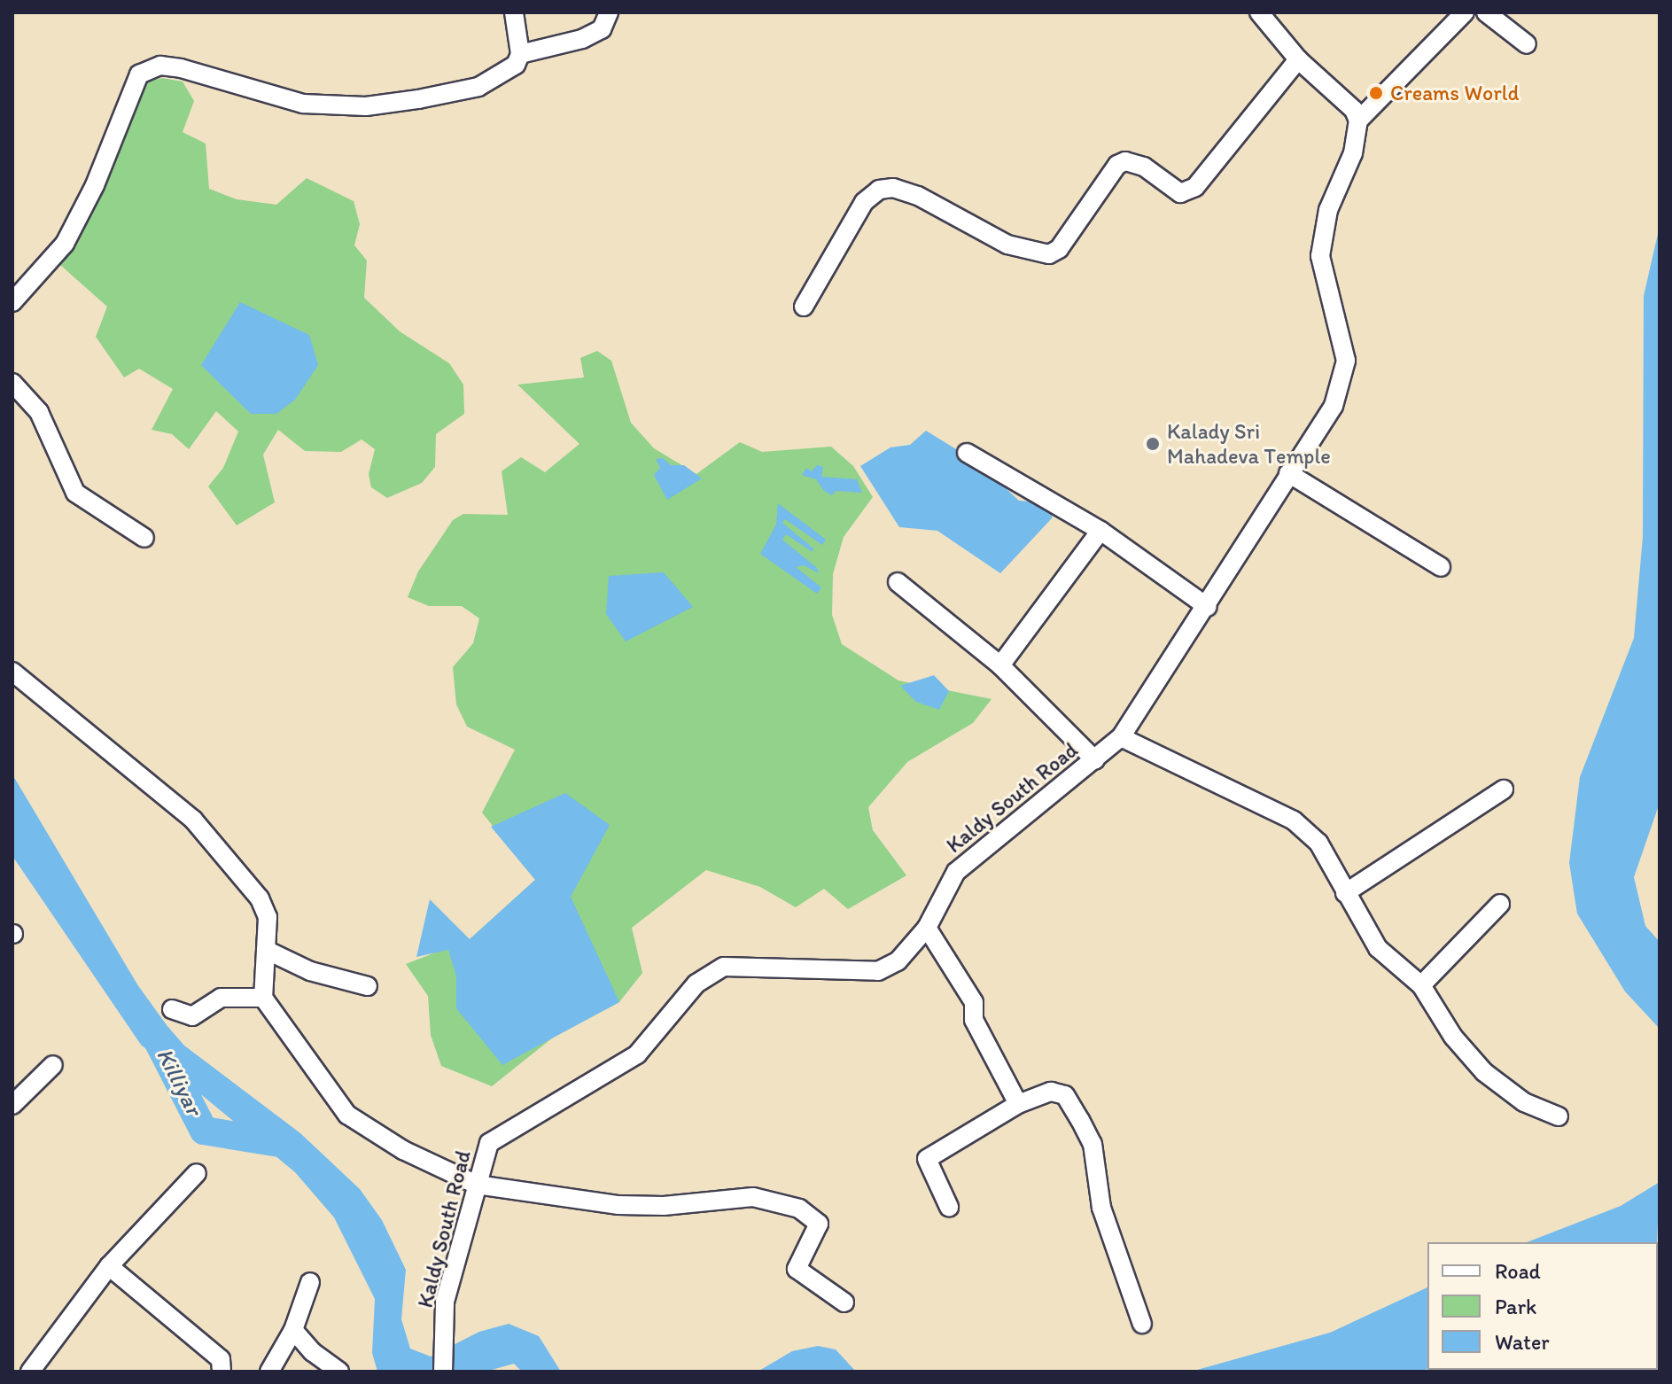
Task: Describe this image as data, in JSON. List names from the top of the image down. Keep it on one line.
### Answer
{"streets":{"street":["Kaldy South Road"]},"water":["Killiyar"],"places":["Creams World","Kalady Sri Mahadeva Temple"],"legend":["Road","Park","Water"]}
